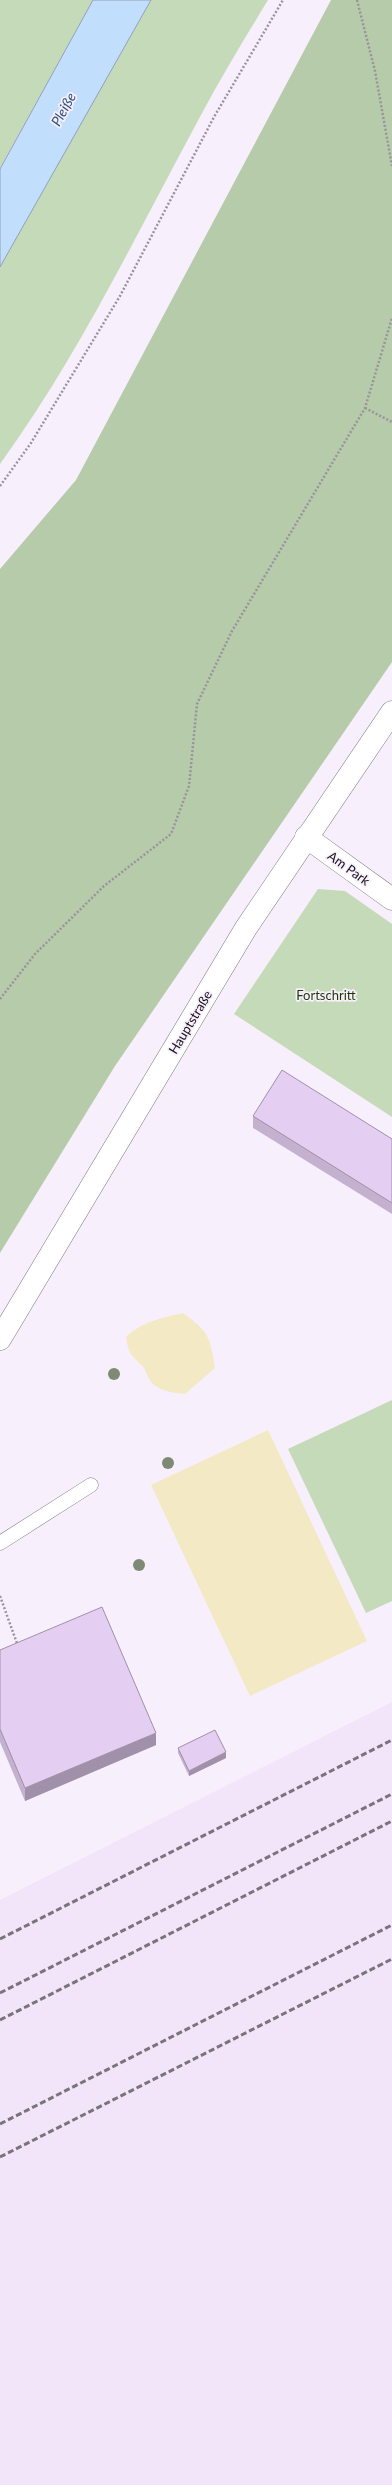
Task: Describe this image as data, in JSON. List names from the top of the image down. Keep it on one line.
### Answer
{"streets":{"main road":["Am Park","Hauptstraße"]},"crossings":[["Am Park","Hauptstraße"]],"water":["Pleiße"],"parks":["Fortschritt"]}
